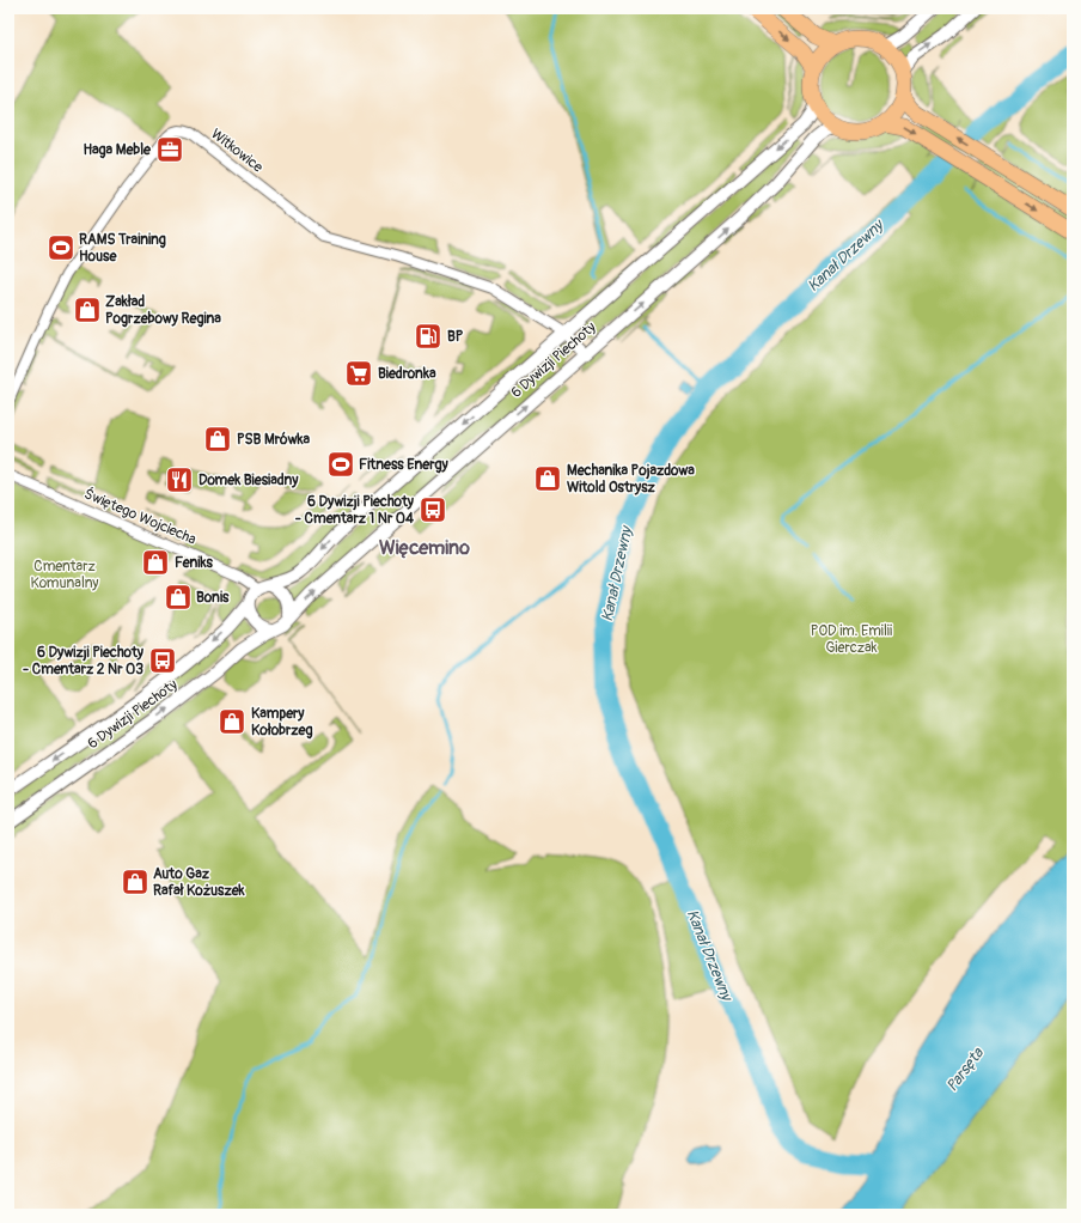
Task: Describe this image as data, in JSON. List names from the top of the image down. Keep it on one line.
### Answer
{"streets":{"street":["Witkowice","6 Dywizji Piechoty","Świętego Wojciecha"]},"crossings":[["Witkowice","6 Dywizji Piechoty"],["6 Dywizji Piechoty","Świętego Wojciecha"]],"districts":["Więcemino"],"water":["Kanał Drzewny","Parsęta"],"parks":["Cmentarz Komunalny","POD im. Emilii Gierczak"],"places":{"office":["Haga Meble"],"sports":["RAMS Training House","Fitness Energy"],"shop":["Zakład Pogrzebowy Regina","PSB Mrówka","Mechanika Pojazdowa Witold Ostrysz","Feniks","Bonis","Kampery Kołobrzeg","Auto Gaz Rafał Kożuszek"],"fuel station":["BP"],"supermarket":["Biedronka"],"restaurant":["Domek Biesiadny"],"bus stop":["6 Dywizji Piechoty - Cmentarz 1 Nr 04","6 Dywizji Piechoty - Cmentarz 2 Nr 03"]}}
